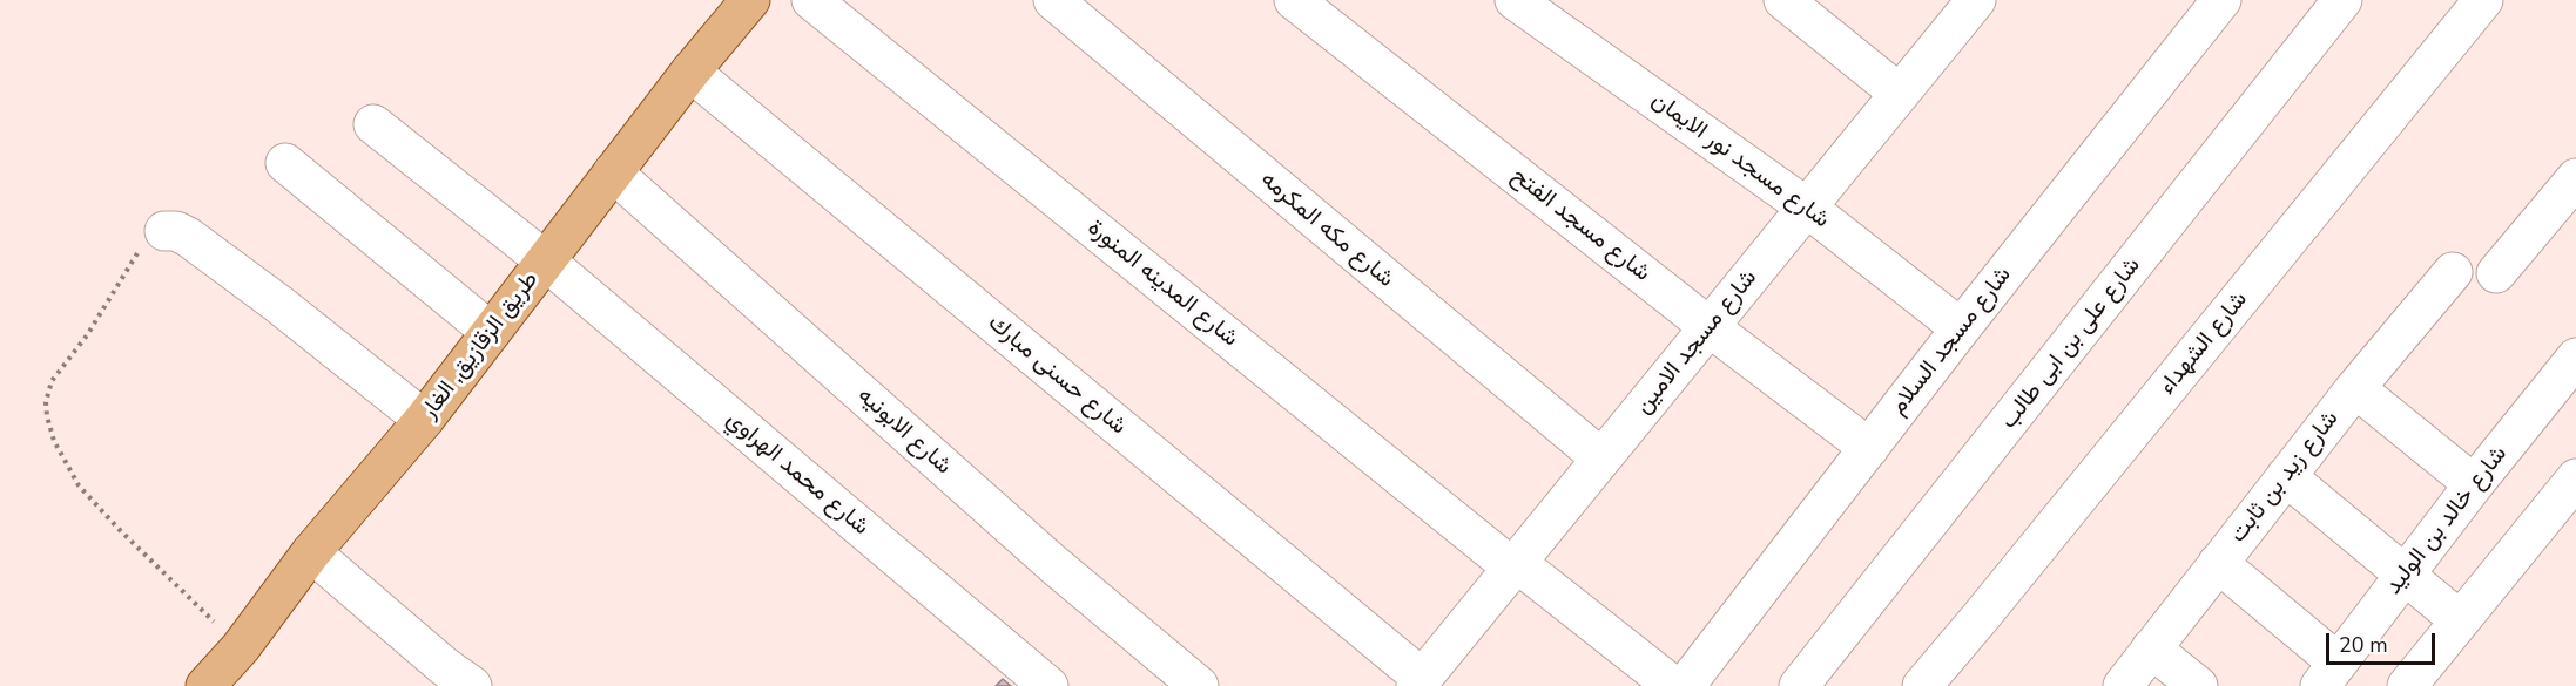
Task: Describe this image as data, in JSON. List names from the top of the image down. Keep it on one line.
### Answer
{"streets":{"main road":["طريق الزقازيق, الغار"],"street":["شارع مسجد نور الايمان","شارع مسجد الفتح","شارع مكه المكرمه","شارع المدينه المنورة","شارع مسجد السلام","شارع مسجد الامين","شارع على بن ابى طالب","شارع الشهداء","شارع حسنى مبارك","شارع الابونيه","شارع محمد الهراوي","شارع زيد بن ثابت","شارع خالد بن الوليد"]},"crossings":[["شارع مسجد نور الايمان","شارع مسجد السلام"],["شارع مسجد نور الايمان","شارع مسجد الامين"],["شارع مسجد الفتح","شارع مسجد السلام"],["شارع مسجد الفتح","شارع مسجد الامين"],["شارع مكه المكرمه","شارع مسجد الامين"],["شارع المدينه المنورة","شارع مسجد الامين"],["شارع مسجد الامين","شارع حسنى مبارك"],["طريق الزقازيق, الغار","شارع حسنى مبارك"],["طريق الزقازيق, الغار","شارع الابونيه"],["طريق الزقازيق, الغار","شارع محمد الهراوي"]],"scale_bar":"20 m"}
